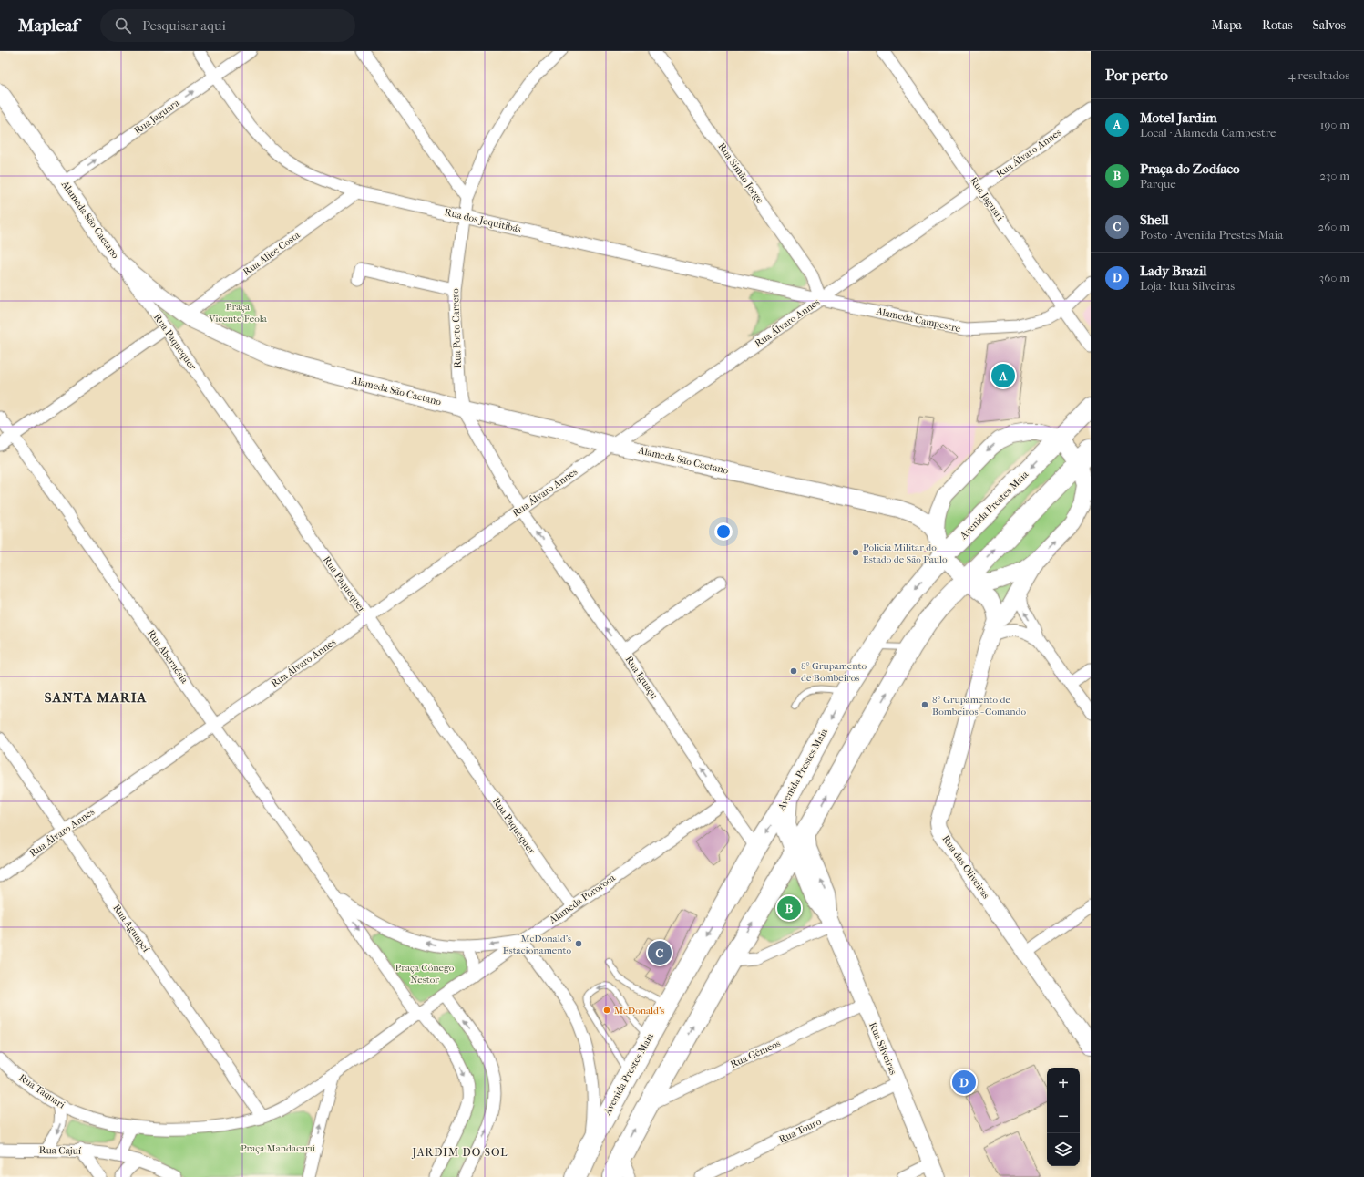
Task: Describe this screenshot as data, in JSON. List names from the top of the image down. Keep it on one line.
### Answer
{"streets":{"highway":["Avenida Prestes Maia"],"main road":["Alameda São Caetano","Rua das Oliveiras","Rua Silveiras"],"street":["Rua Jaguara","Rua Álvaro Annes","Rua Simão Jorge","Rua Jaguari","Rua dos Jequitibás","Rua Alice Costa","Alameda Campestre","Rua Porto Carrero","Rua Paquequer","Rua Abernésia","Rua Iguaçu","Alameda Pororoca","Rua Aguapeí","Rua Gêmeos","Rua Taquari","Rua Touro","Rua Cajuí"]},"crossings":[["Rua Jaguara","Alameda São Caetano"],["Rua Jaguara","Rua dos Jequitibás"],["Rua Álvaro Annes","Rua Simão Jorge"],["Rua Álvaro Annes","Rua Jaguari"],["Rua Álvaro Annes","Alameda São Caetano"],["Rua Álvaro Annes","Rua dos Jequitibás"],["Rua Álvaro Annes","Alameda Campestre"],["Rua Álvaro Annes","Rua Porto Carrero"],["Rua Álvaro Annes","Rua Paquequer"],["Rua Álvaro Annes","Rua Abernésia"],["Rua Álvaro Annes","Rua Iguaçu"],["Rua Álvaro Annes","Rua Aguapeí"],["Rua Simão Jorge","Rua dos Jequitibás"],["Rua Simão Jorge","Alameda Campestre"],["Rua Jaguari","Alameda Campestre"],["Alameda São Caetano","Rua Alice Costa"],["Alameda São Caetano","Rua Porto Carrero"],["Alameda São Caetano","Rua Paquequer"],["Rua dos Jequitibás","Rua Alice Costa"],["Rua dos Jequitibás","Alameda Campestre"],["Rua dos Jequitibás","Rua Porto Carrero"],["Rua Porto Carrero","Rua Iguaçu"],["Rua Paquequer","Alameda Pororoca"],["Avenida Prestes Maia","Rua Iguaçu"],["Rua Iguaçu","Alameda Pororoca"],["Rua Silveiras","Rua Gêmeos"],["Rua Silveiras","Rua Touro"]],"one_way":["Rua Jaguara","Rua Iguaçu"],"districts":["SANTA MARIA","JARDIM DO SOL"],"parks":["Praça Vicente Feola","Praça Cônego Nestor","Praça Mandacarú"],"places":["Policia Militar do Estado de São Paulo","8° Grupamento de Bombeiros","8° Grupamento de Bombeiros - Comando","McDonald's Estacionamento","McDonald's"],"page":{"header":"Mapleaf","search":"Pesquisar aqui","nav":["Mapa","Rotas","Salvos"],"heading":["Por perto","4 resultados"],"list":[{"mark":"A","name":"Motel Jardim","note":"Local · Alameda Campestre","value":"190 m"},{"mark":"B","name":"Praça do Zodíaco","note":"Parque","value":"230 m"},{"mark":"C","name":"Shell","note":"Posto · Avenida Prestes Maia","value":"260 m"},{"mark":"D","name":"Lady Brazil","note":"Loja · Rua Silveiras","value":"360 m"}],"pins":["A","B","C","D"],"map_buttons":["+","−"]}}
